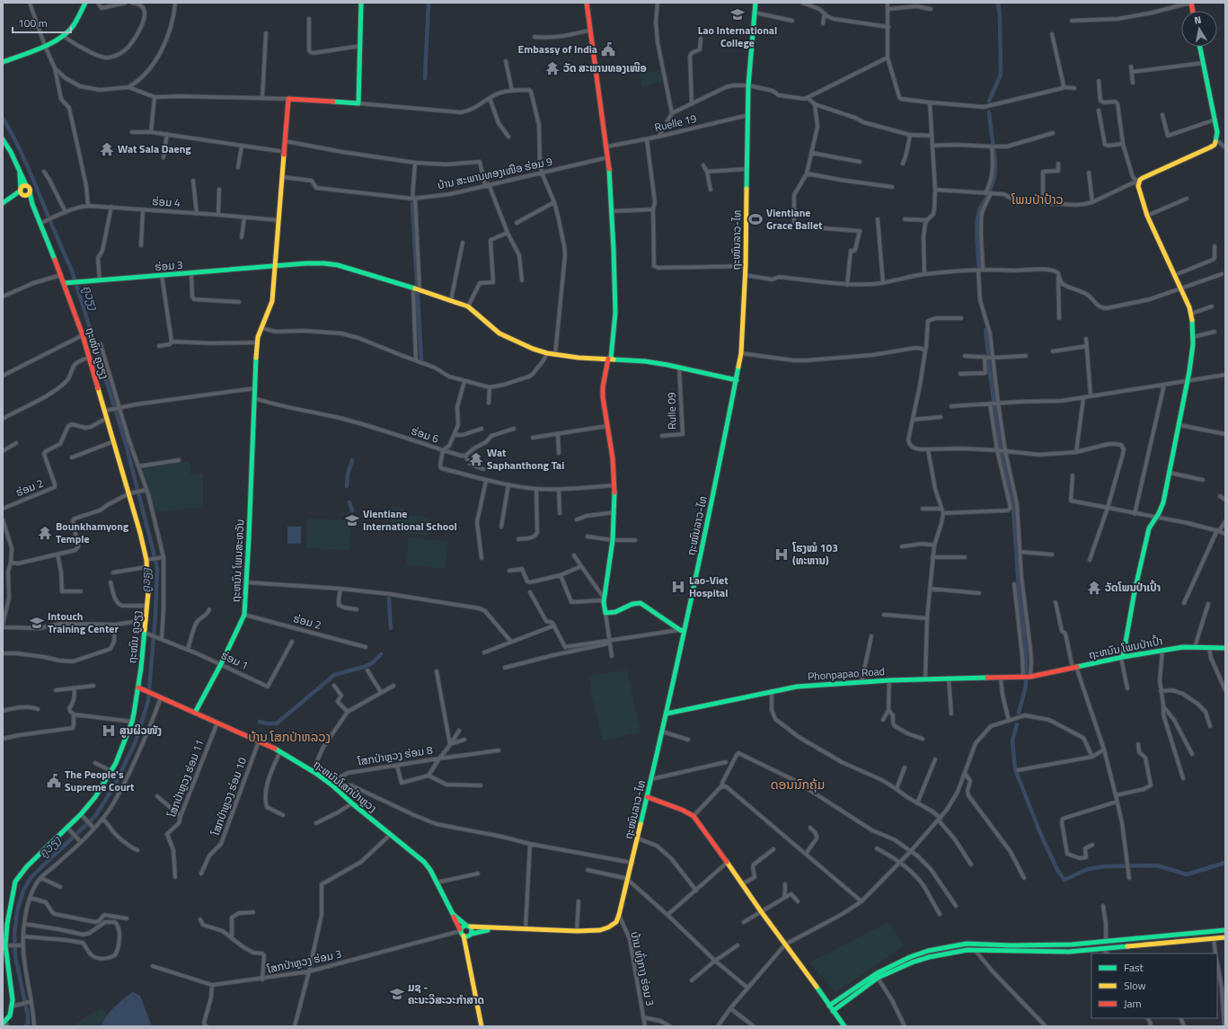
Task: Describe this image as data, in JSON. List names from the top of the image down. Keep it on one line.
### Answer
{"streets":{"street":["Ruelle 19","ບ້ານ ສະພານທອງເໜືອ ຮ່ອມ 9","ຮ່ອມ 4","ຖະໜົນລາວ-ໄທ","ຮ່ອມ 3","ຖະໜົນ ຄູວຽງ","Rulle 09","ຮ່ອມ 6","ຮ່ອມ 2","ຖະຫນົນ ໂພນສະຫວັນ","ຖະຫນົນ ໂພນປ່າເປົ້າ","ຮ່ອມ 1","Phonpapao Road","ໂສກປ່າຫຼວງ ຮ່ອມ 8","ໂສກປ່າຫຼວງ ຮ່ອມ 11","ຖະຫນົນໂສກປ່າຫຼວງ","ໂສກປ່າຫຼວງ ຮ່ອມ 10","ໂສກປ່າຫຼວງ ຮ່ອມ 3","ບ້ານ ທົ່ງກາງ ຮ່ອມ 3"]},"crossings":[["Ruelle 19","ຖະໜົນລາວ-ໄທ"],["ບ້ານ ສະພານທອງເໜືອ ຮ່ອມ 9","ຖະຫນົນ ໂພນສະຫວັນ"],["ຮ່ອມ 4","ຖະໜົນ ຄູວຽງ"],["ຮ່ອມ 4","ຖະຫນົນ ໂພນສະຫວັນ"],["ຖະໜົນລາວ-ໄທ","ຮ່ອມ 3"],["ຖະໜົນລາວ-ໄທ","Phonpapao Road"],["ຖະໜົນລາວ-ໄທ","ບ້ານ ທົ່ງກາງ ຮ່ອມ 3"],["ຮ່ອມ 3","ຖະໜົນ ຄູວຽງ"],["ຮ່ອມ 3","Rulle 09"],["ຮ່ອມ 3","ຖະຫນົນ ໂພນສະຫວັນ"],["ຖະໜົນ ຄູວຽງ","ຮ່ອມ 2"],["ຖະໜົນ ຄູວຽງ","ຮ່ອມ 1"],["ຖະໜົນ ຄູວຽງ","ຖະຫນົນໂສກປ່າຫຼວງ"],["ຮ່ອມ 6","ຖະຫນົນ ໂພນສະຫວັນ"],["ຮ່ອມ 2","ຖະຫນົນ ໂພນສະຫວັນ"],["ຖະຫນົນ ໂພນສະຫວັນ","ຮ່ອມ 1"],["ຖະຫນົນ ໂພນສະຫວັນ","ຖະຫນົນໂສກປ່າຫຼວງ"],["ຖະຫນົນ ໂພນປ່າເປົ້າ","Phonpapao Road"],["ໂສກປ່າຫຼວງ ຮ່ອມ 8","ຖະຫນົນໂສກປ່າຫຼວງ"],["ໂສກປ່າຫຼວງ ຮ່ອມ 11","ຖະຫນົນໂສກປ່າຫຼວງ"],["ຖະຫນົນໂສກປ່າຫຼວງ","ໂສກປ່າຫຼວງ ຮ່ອມ 10"],["ຖະຫນົນໂສກປ່າຫຼວງ","ໂສກປ່າຫຼວງ ຮ່ອມ 3"]],"districts":["ໂພນປ່າປ້າວ","ບ້ານ ໂສກປ່າຫລວງ","ດອນນົກຄຸ້ມ"],"water":["ຄູວຽງ"],"places":{"school or university":["Lao International College","Vientiane International School","Intouch Training Center","ມຊ - ຄະນະວິສະວະກຳສາດ"],"public building":["Embassy of India","The People's Supreme Court"],"temple":["ວັດ ສະພານທອງເໜືອ","Wat Sala Daeng","Wat Saphanthong Tai","Bounkhamyong Temple","ວັດໂພນປ່າເປົ້າ"],"sports":["Vientiane Grace Ballet"],"hospital":["ໂຮງໝໍ 103 (ທະຫານ)","Lao-Viet Hospital","ສູນຜິວໜັງ"]},"legend":["Fast","Slow","Jam"],"scale_bar":"100 m","north":"top"}
